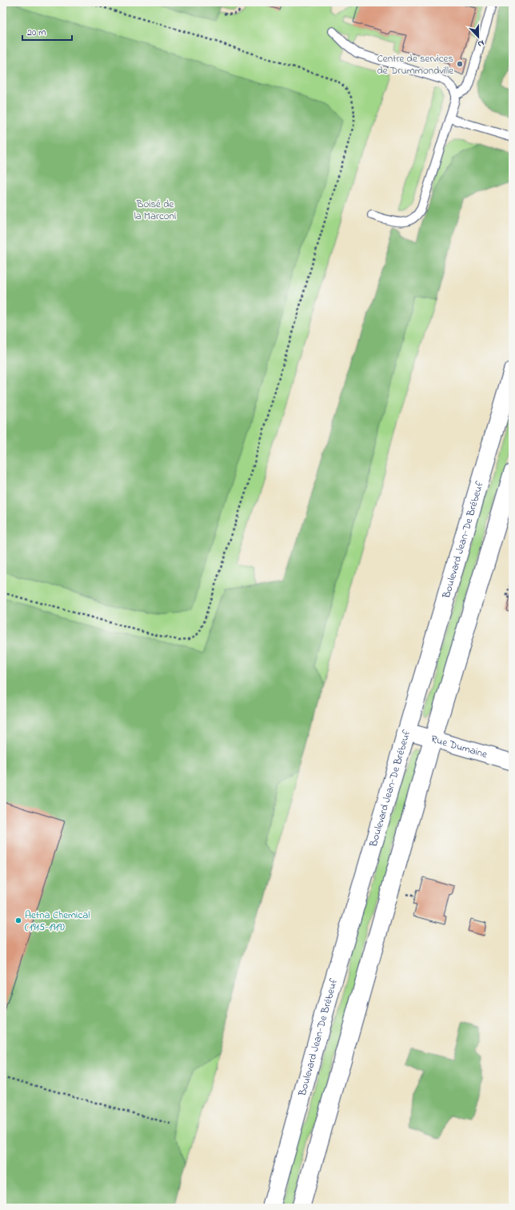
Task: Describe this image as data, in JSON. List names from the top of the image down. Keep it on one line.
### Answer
{"streets":{"main road":["Boulevard Jean-De Brébeuf"],"street":["Rue Dumaine"]},"crossings":[["Boulevard Jean-De Brébeuf","Rue Dumaine"]],"parks":["Boisé de la Marconi"],"places":["Centre de services de Drummondville","Aetna Chemical (1915-1919)"],"scale_bar":"20 m","north":"bottom"}
